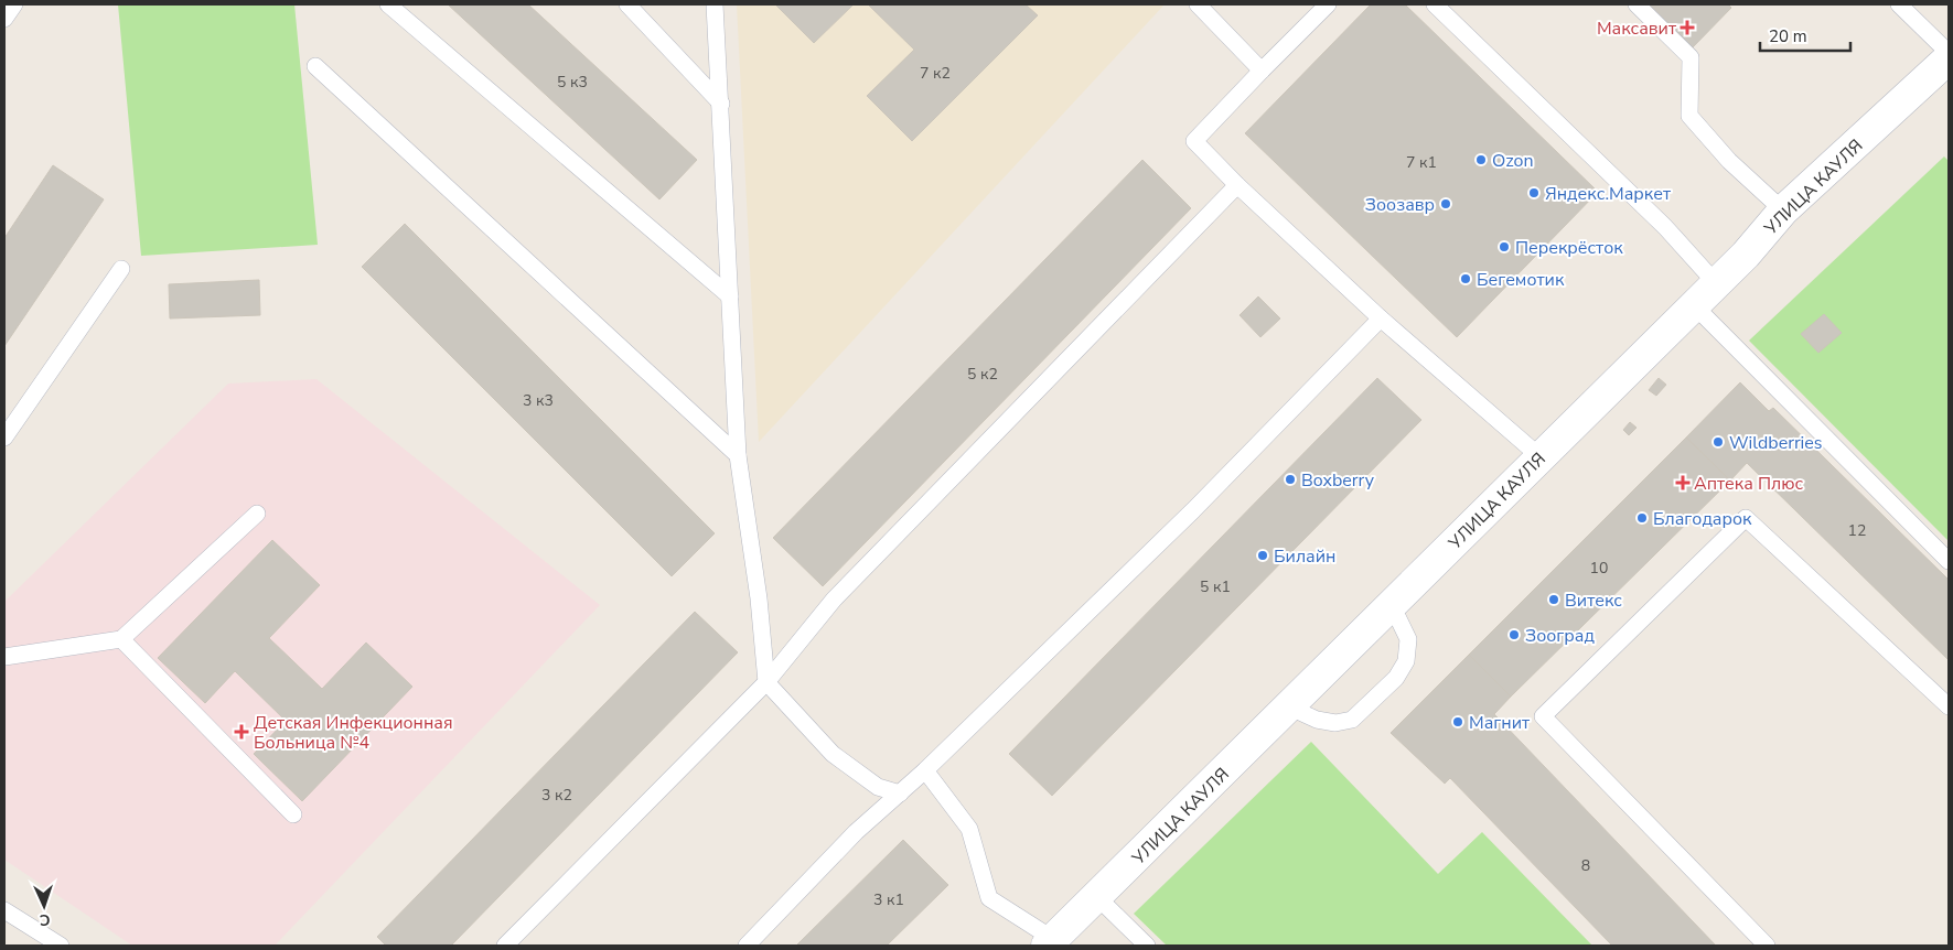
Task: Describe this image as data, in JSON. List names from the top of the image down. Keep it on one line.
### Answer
{"streets":{"street":["УЛИЦА КАУЛЯ"]},"places":{"health":["Максавит","Аптека Плюс","Детская Инфекционная Больница №4"],"other":["Ozon","Яндекс.Маркет","Зоозавр","Перекрёсток","Бегемотик","Wildberries","Boxberry","Благодарок","Билайн","Витекс","Зооград","Магнит"]},"house_numbers":["7 к2","5 к3","7 к1","5 к2","3 к3","12","10","5 к1","3 к2","8","3 к1"],"scale_bar":"20 m","north":"bottom"}
